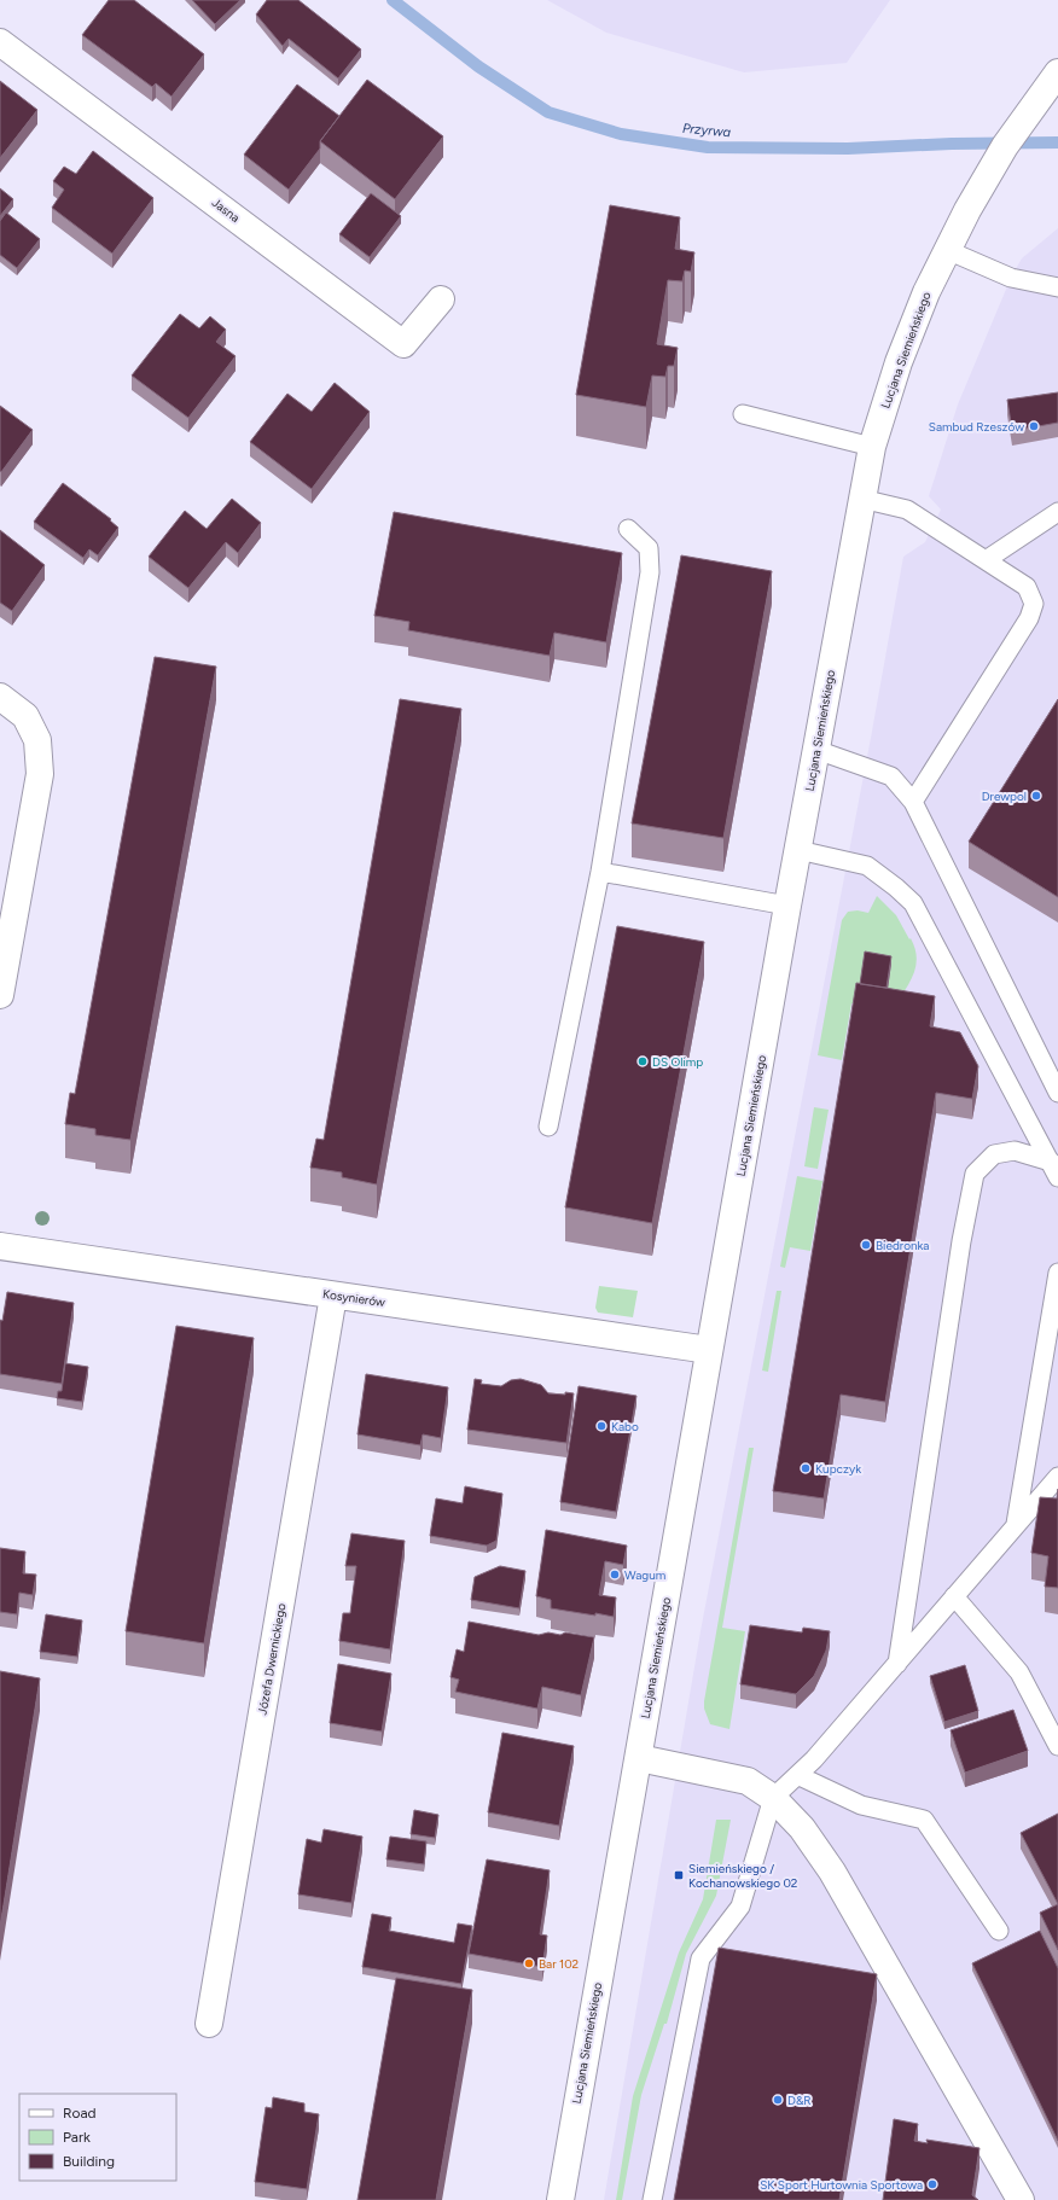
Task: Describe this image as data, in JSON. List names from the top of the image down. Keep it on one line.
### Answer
{"streets":{"street":["Jasna","Lucjana Siemieńskiego","Kosynierów","Józefa Dwernickiego"]},"crossings":[["Lucjana Siemieńskiego","Kosynierów"],["Kosynierów","Józefa Dwernickiego"]],"water":["Przyrwa"],"places":{"other":["Sambud Rzeszów","Drewpol","DS Olimp","Biedronka","Kabo","Kupczyk","Wagum","Bar 102","D&R","SK Sport Hurtownia Sportowa"],"transit":["Siemieńskiego / Kochanowskiego 02"]},"legend":["Road","Park","Building"]}
